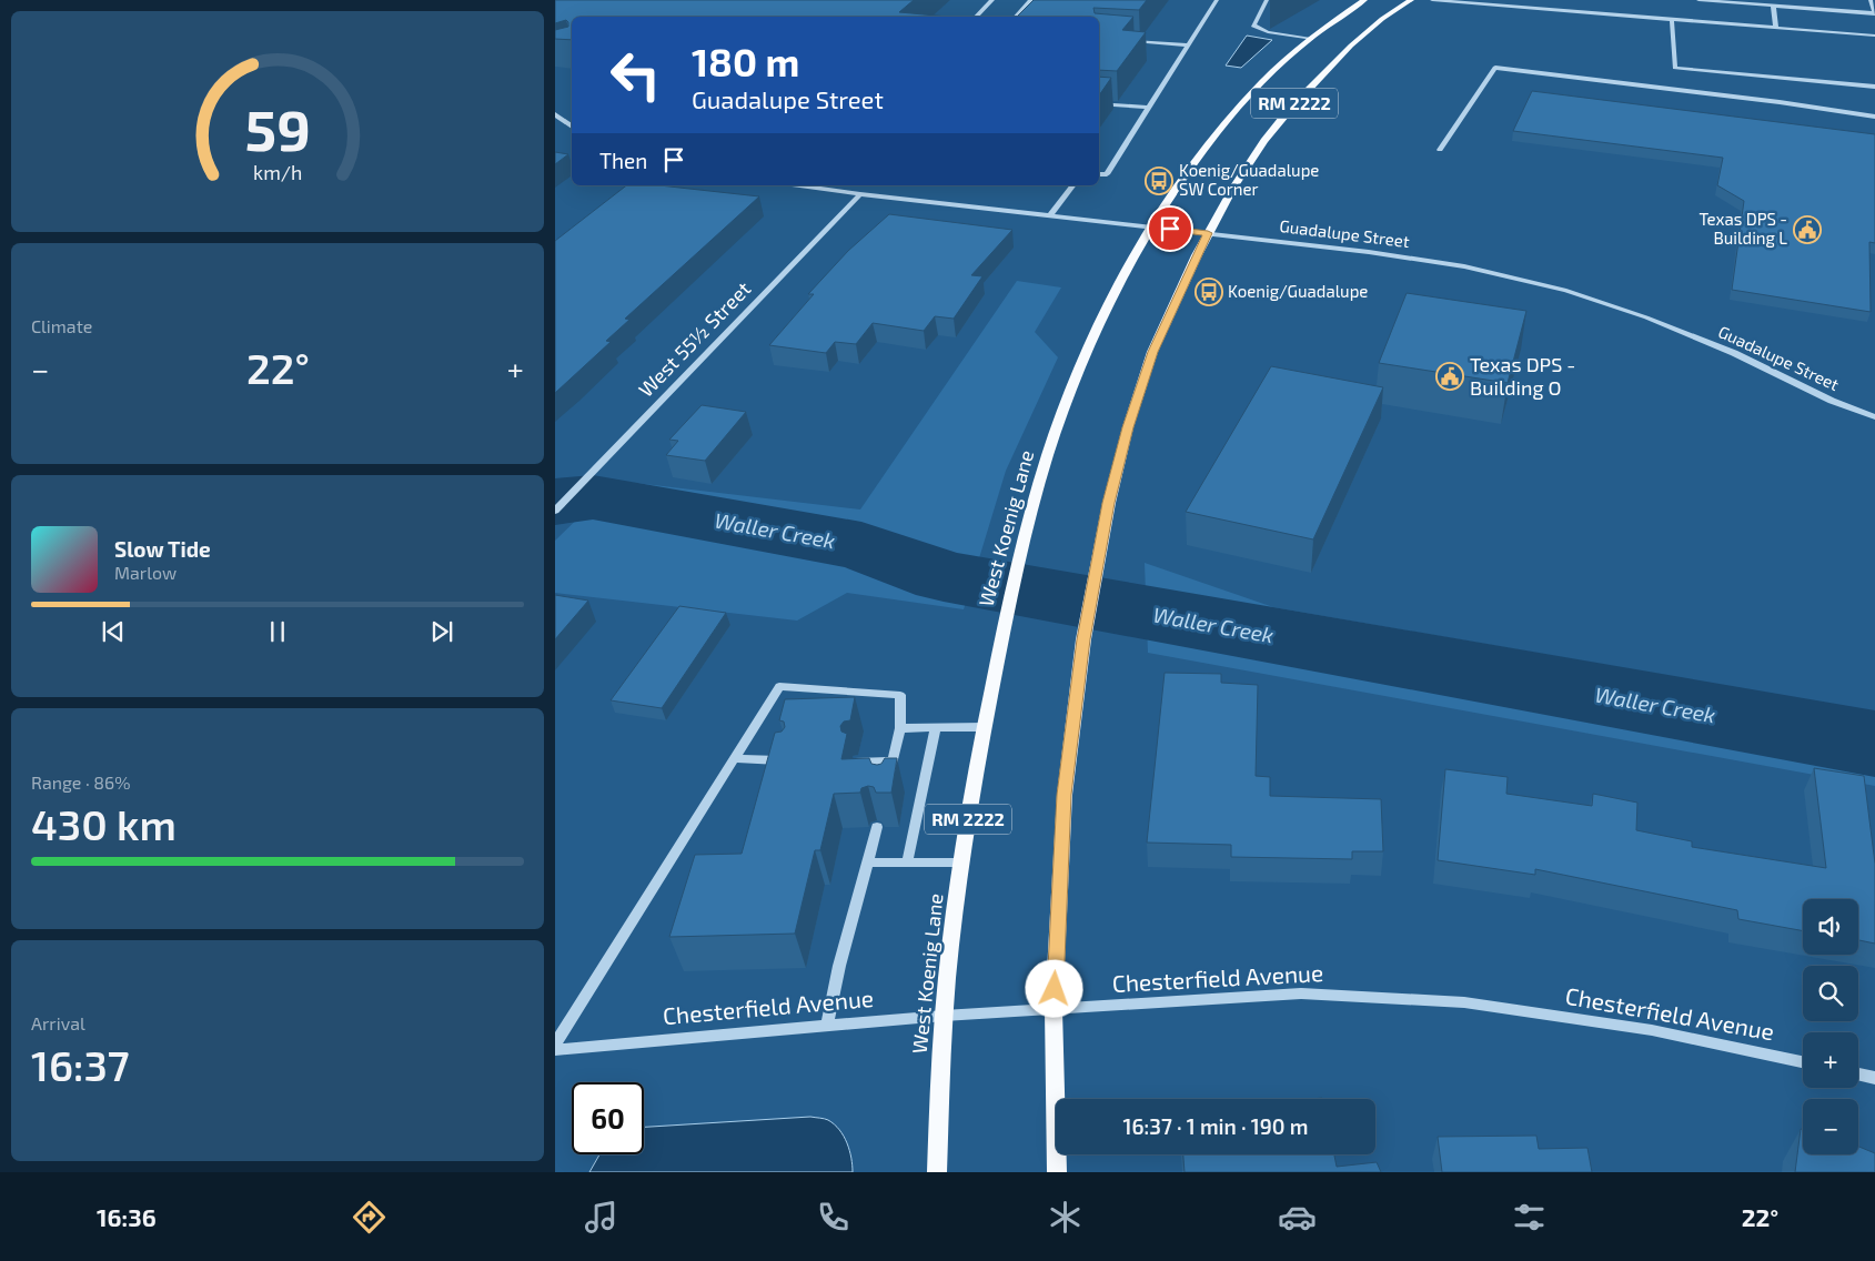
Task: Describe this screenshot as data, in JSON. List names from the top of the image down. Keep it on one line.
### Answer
{"streets":{"main road":["RM 2222","West Koenig Lane"],"street":["Guadalupe Street","West 55½ Street","Chesterfield Avenue"]},"crossings":[["RM 2222","Guadalupe Street"],["RM 2222","Chesterfield Avenue"],["Guadalupe Street","West 55½ Street"],["Guadalupe Street","West Koenig Lane"],["West Koenig Lane","Chesterfield Avenue"]],"water":["Waller Creek"],"places":{"bus stop":["Koenig/Guadalupe SW Corner","Koenig/Guadalupe"],"public building":["Texas DPS - Building L","Texas DPS - Building O"]},"page":{"turn":["180 m","Guadalupe Street"],"then":"Then","tile":["Climate",["Range · 86%","430 km"],["Arrival","16:37"]],"heat":["−","22°","+"],"song":["Slow Tide","Marlow"],"map_buttons":["+","−"],"limit":"60","trip":"16:37 · 1 min · 190 m","tabs":["16:36","22°"],"gauge":["59","km/h"]}}
